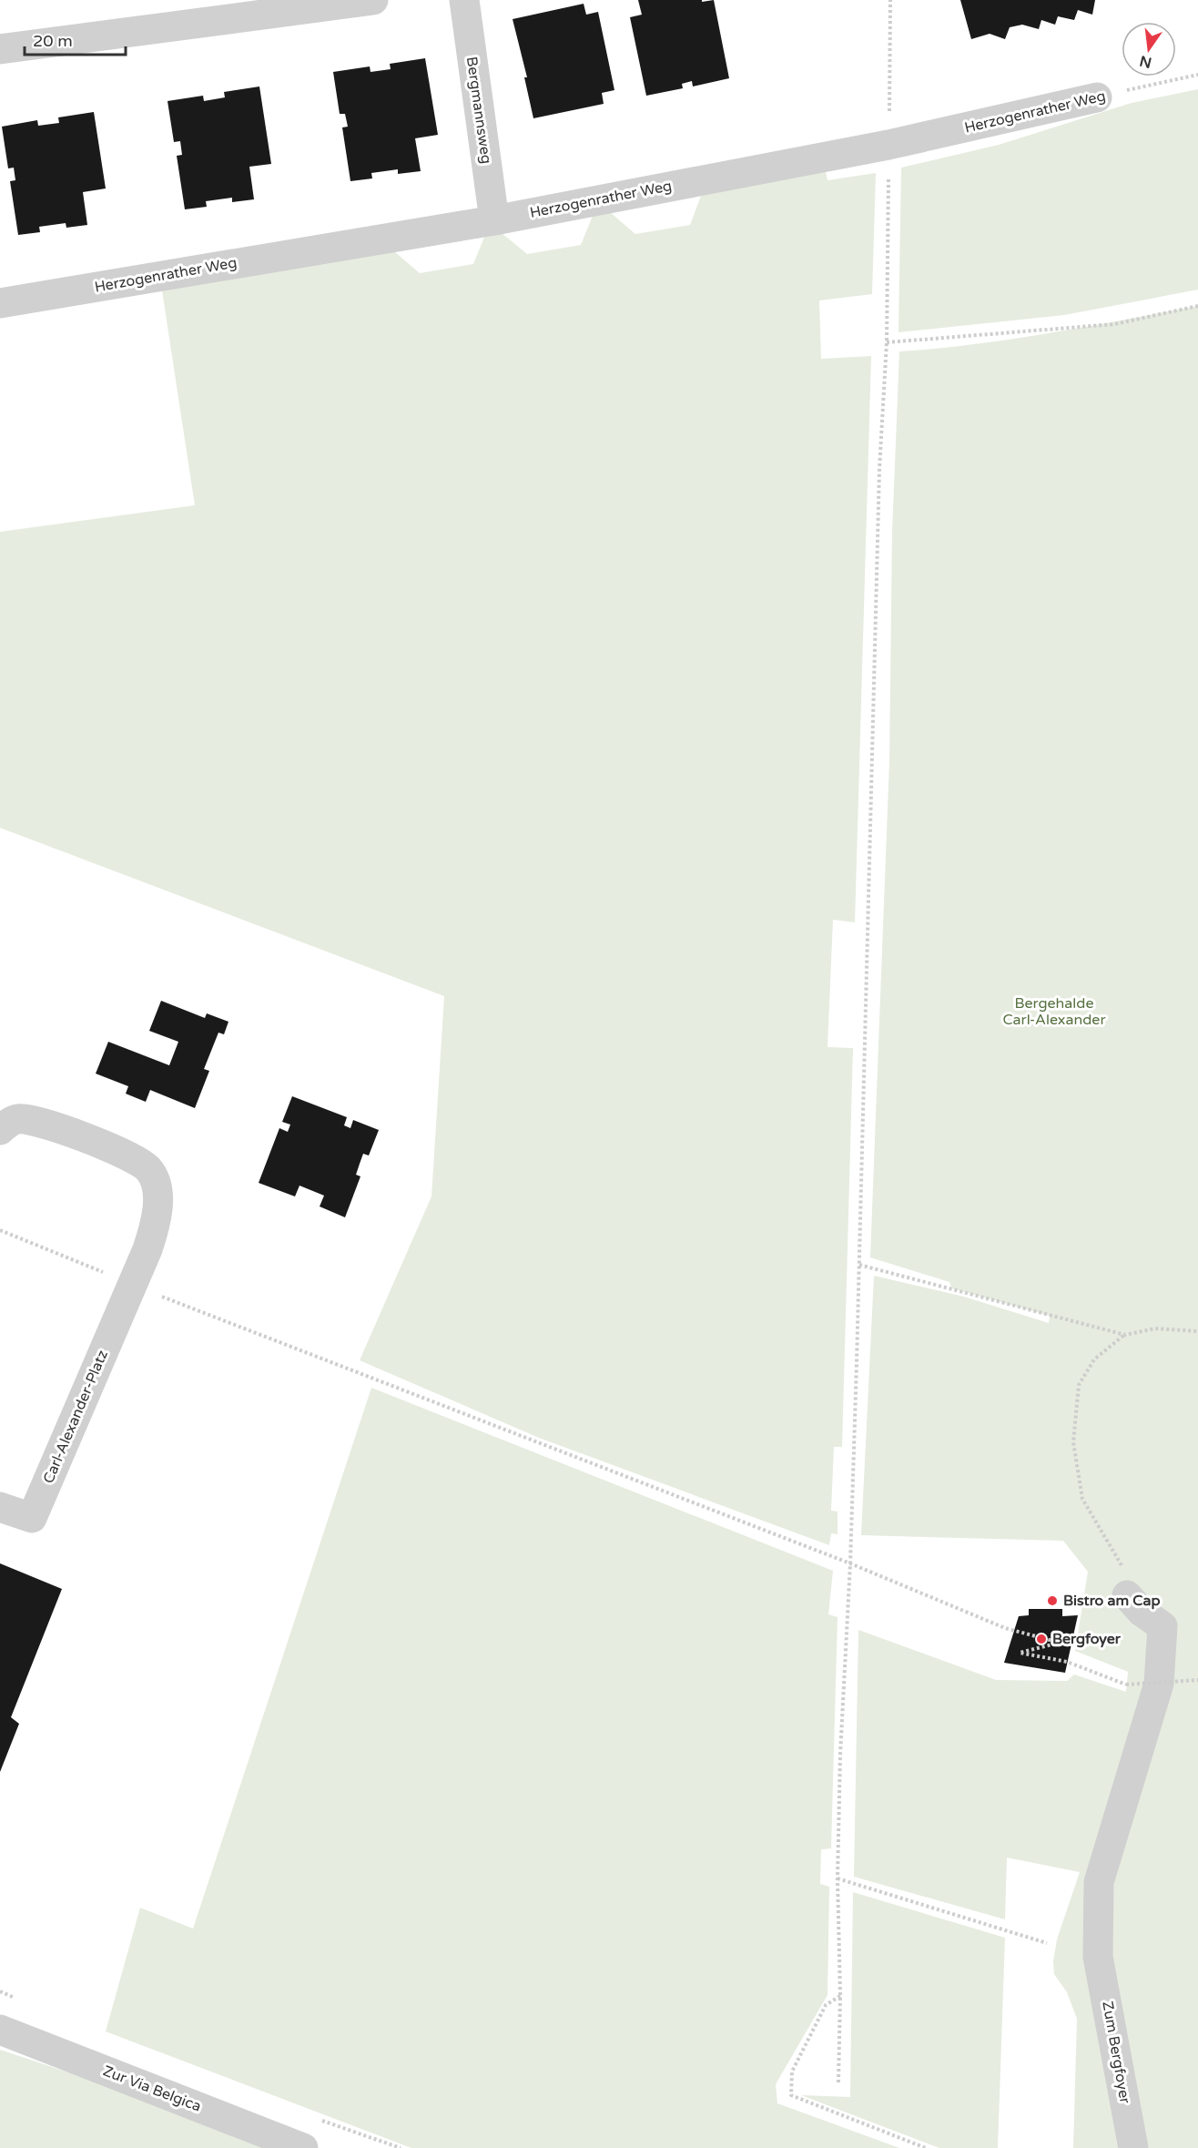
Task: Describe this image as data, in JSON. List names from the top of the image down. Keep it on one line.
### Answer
{"streets":{"street":["Bergmannsweg","Herzogenrather Weg","Carl-Alexander-Platz","Zum Bergfoyer","Zur Via Belgica"]},"crossings":[["Bergmannsweg","Herzogenrather Weg"]],"parks":["Bergehalde Carl-Alexander"],"places":["Bistro am Cap","Bergfoyer"],"scale_bar":"20 m","north":"bottom"}
